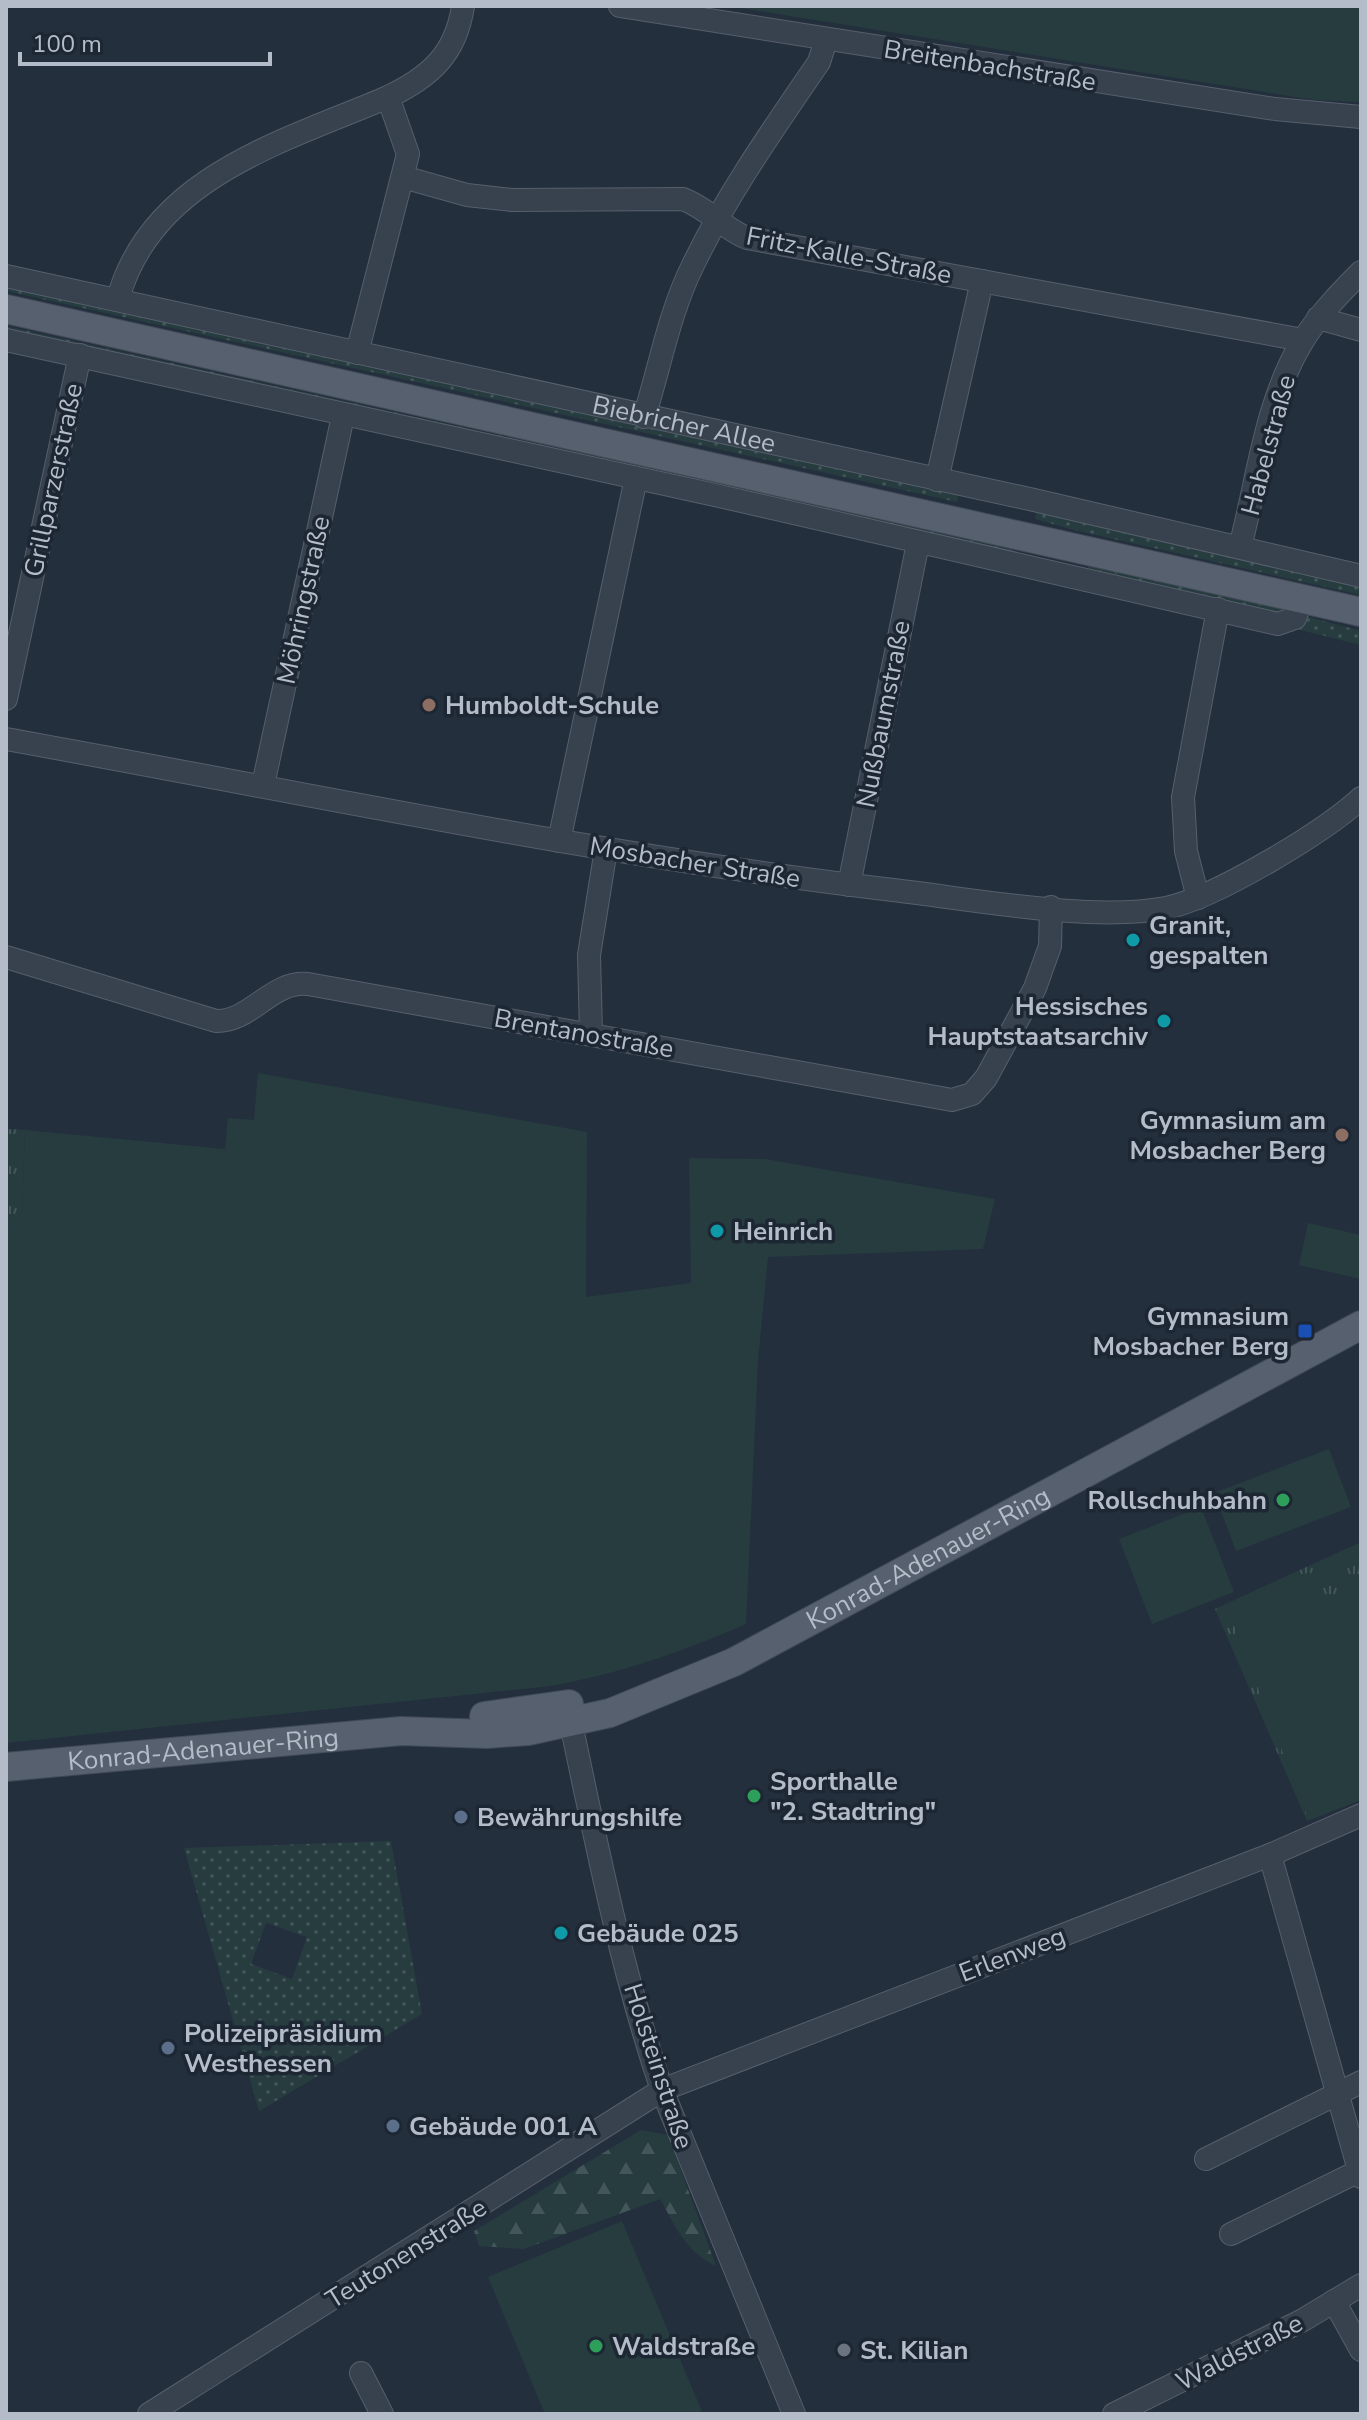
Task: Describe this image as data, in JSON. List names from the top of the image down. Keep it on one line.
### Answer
{"streets":{"main road":["Biebricher Allee","Konrad-Adenauer-Ring"],"street":["Breitenbachstraße","Fritz-Kalle-Straße","Habelstraße","Grillparzerstraße","Möhringstraße","Nußbaumstraße","Mosbacher Straße","Brentanostraße","Erlenweg","Holsteinstraße","Teutonenstraße","Waldstraße"]},"crossings":[["Fritz-Kalle-Straße","Habelstraße"],["Biebricher Allee","Habelstraße"],["Möhringstraße","Mosbacher Straße"],["Nußbaumstraße","Mosbacher Straße"],["Mosbacher Straße","Brentanostraße"],["Konrad-Adenauer-Ring","Holsteinstraße"],["Erlenweg","Holsteinstraße"],["Erlenweg","Teutonenstraße"],["Holsteinstraße","Teutonenstraße"]],"places":{"other":["Humboldt-Schule","Granit, gespalten","Hessisches Hauptstaatsarchiv","Gymnasium am Mosbacher Berg","Heinrich","Rollschuhbahn","Sporthalle \"2. Stadtring\"","Bewährungshilfe","Gebäude 025","Polizeipräsidium Westhessen","Gebäude 001 A","Waldstraße","St. Kilian"],"transit":["Gymnasium Mosbacher Berg"]},"scale_bar":"100 m"}
